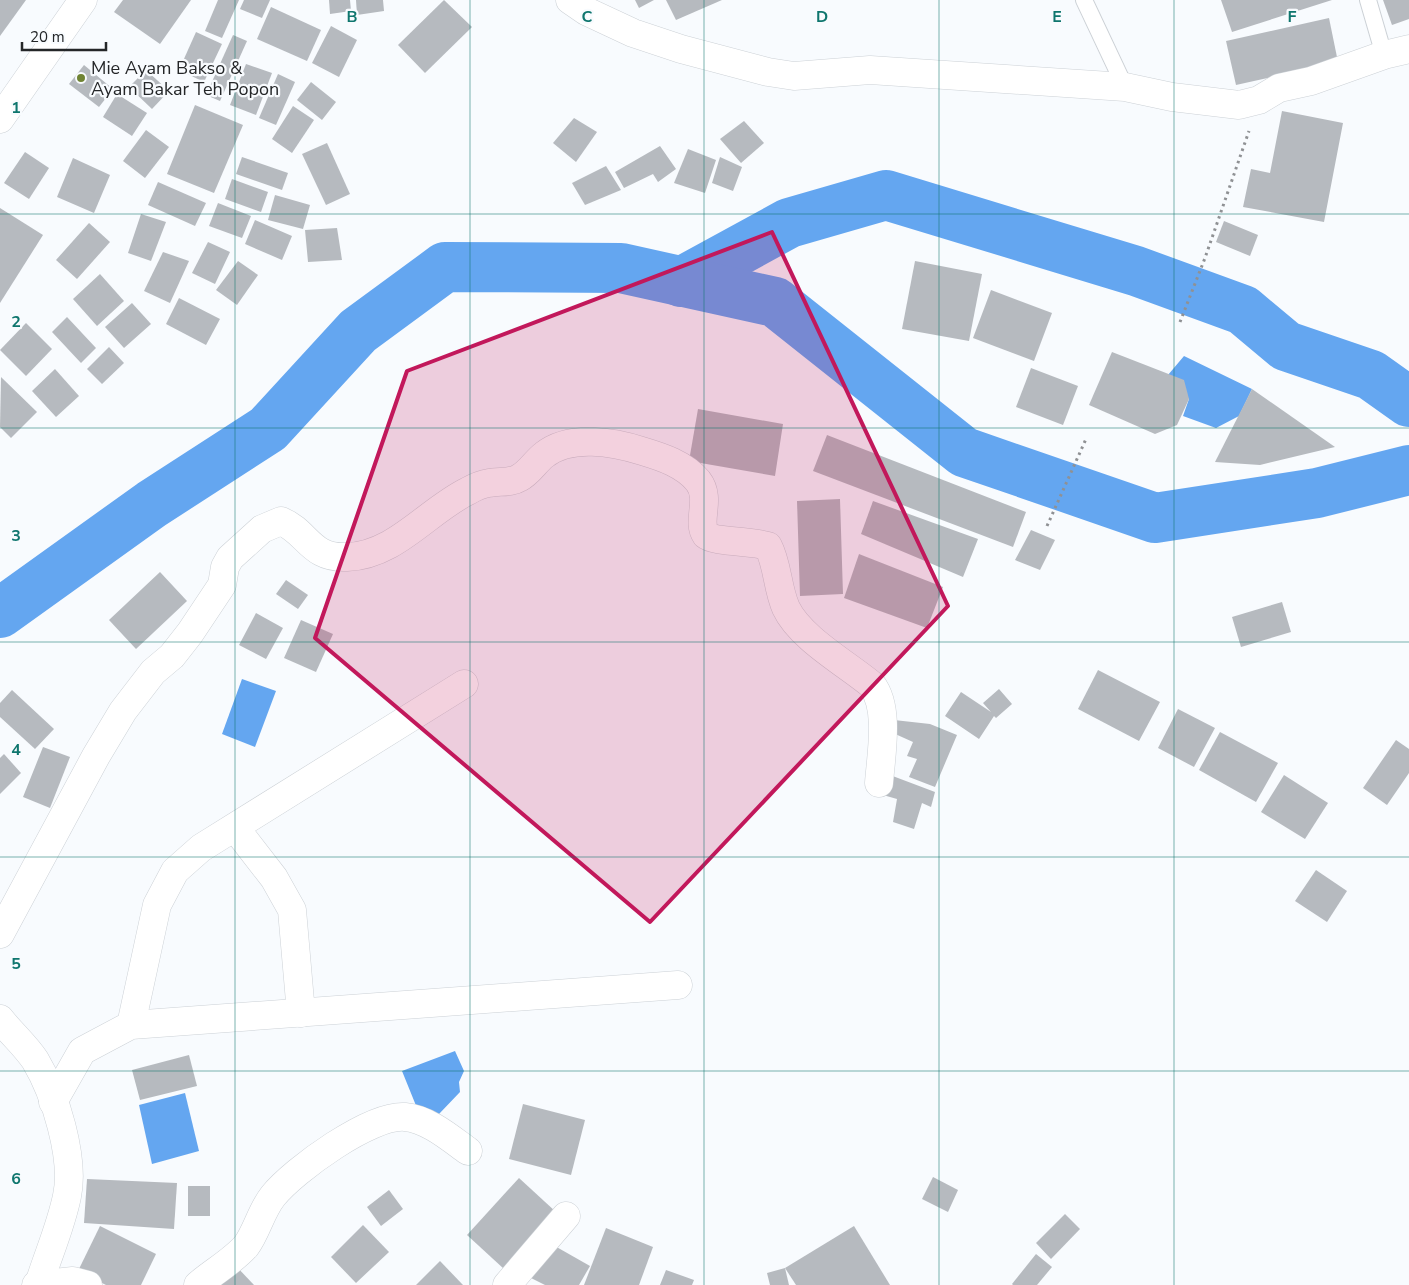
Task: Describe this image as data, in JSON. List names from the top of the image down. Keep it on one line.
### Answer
{"places":["Mie Ayam Bakso & Ayam Bakar Teh Popon"],"scale_bar":"20 m","grid":{"columns":["B","C","D","E","F"],"rows":["1","2","3","4","5","6"]}}
